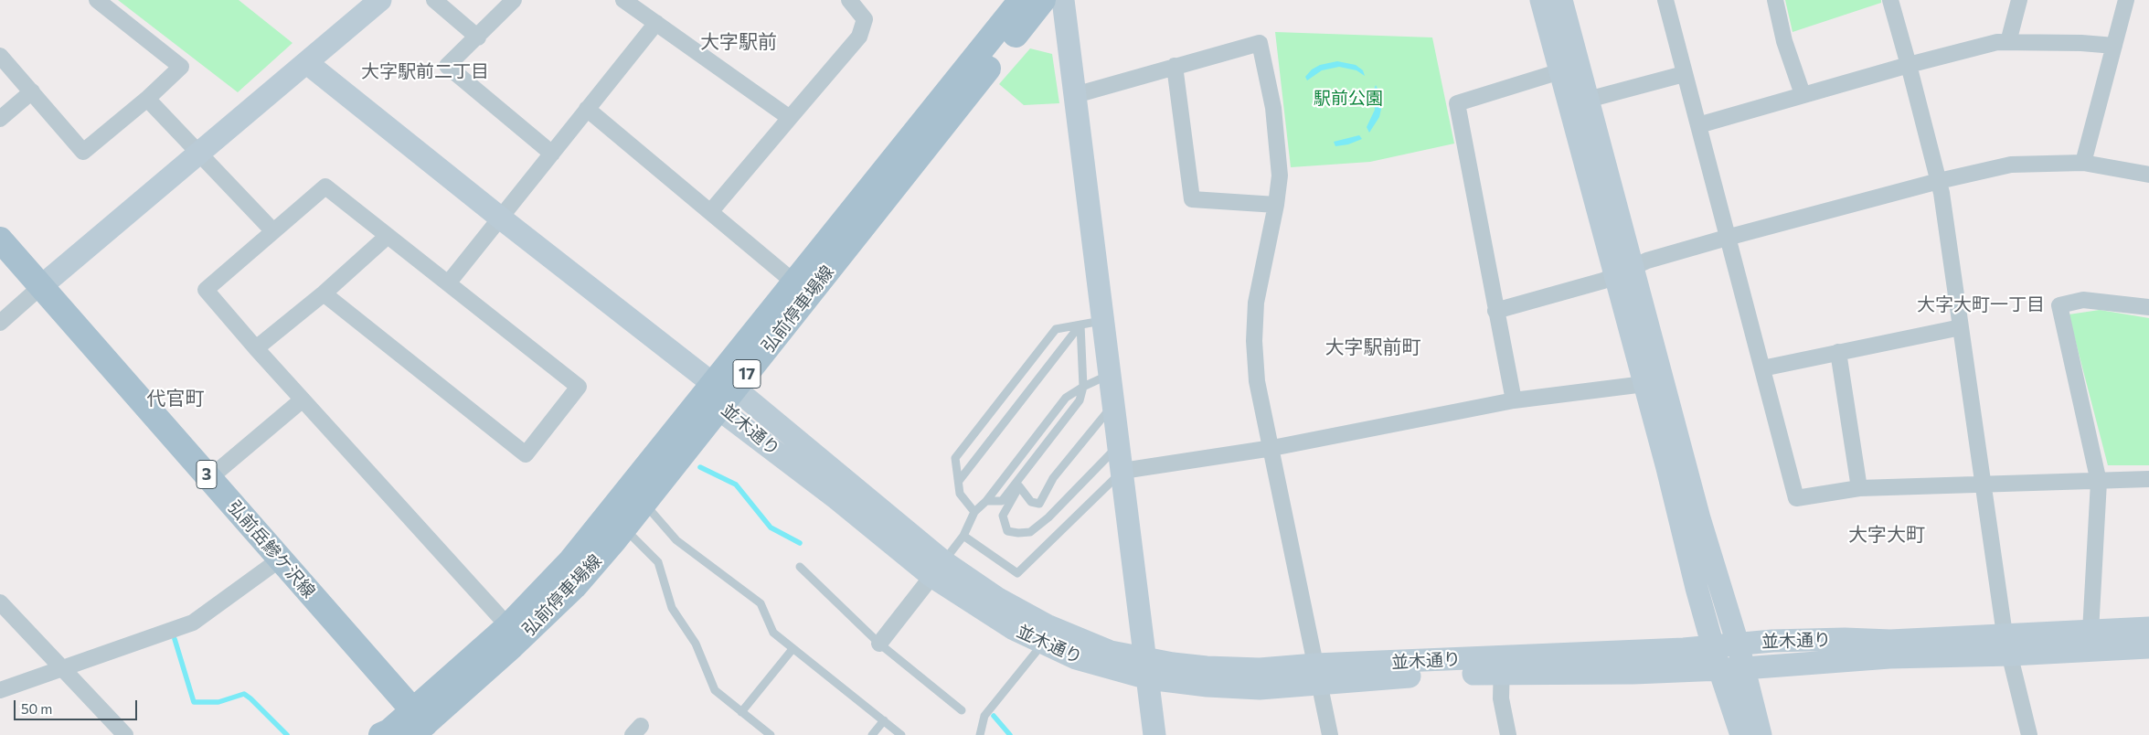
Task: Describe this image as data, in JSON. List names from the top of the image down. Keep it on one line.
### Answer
{"streets":{"main road":["弘前停車場線","17","3","弘前岳鰺ケ沢線"],"street":["並木通り"]},"crossings":[["弘前停車場線","並木通り"],["弘前停車場線","弘前岳鰺ケ沢線"]],"districts":["大字駅前","大字駅前二丁目","大字大町一丁目","大字駅前町","代官町","大字大町"],"parks":["駅前公園"],"scale_bar":"50 m"}
